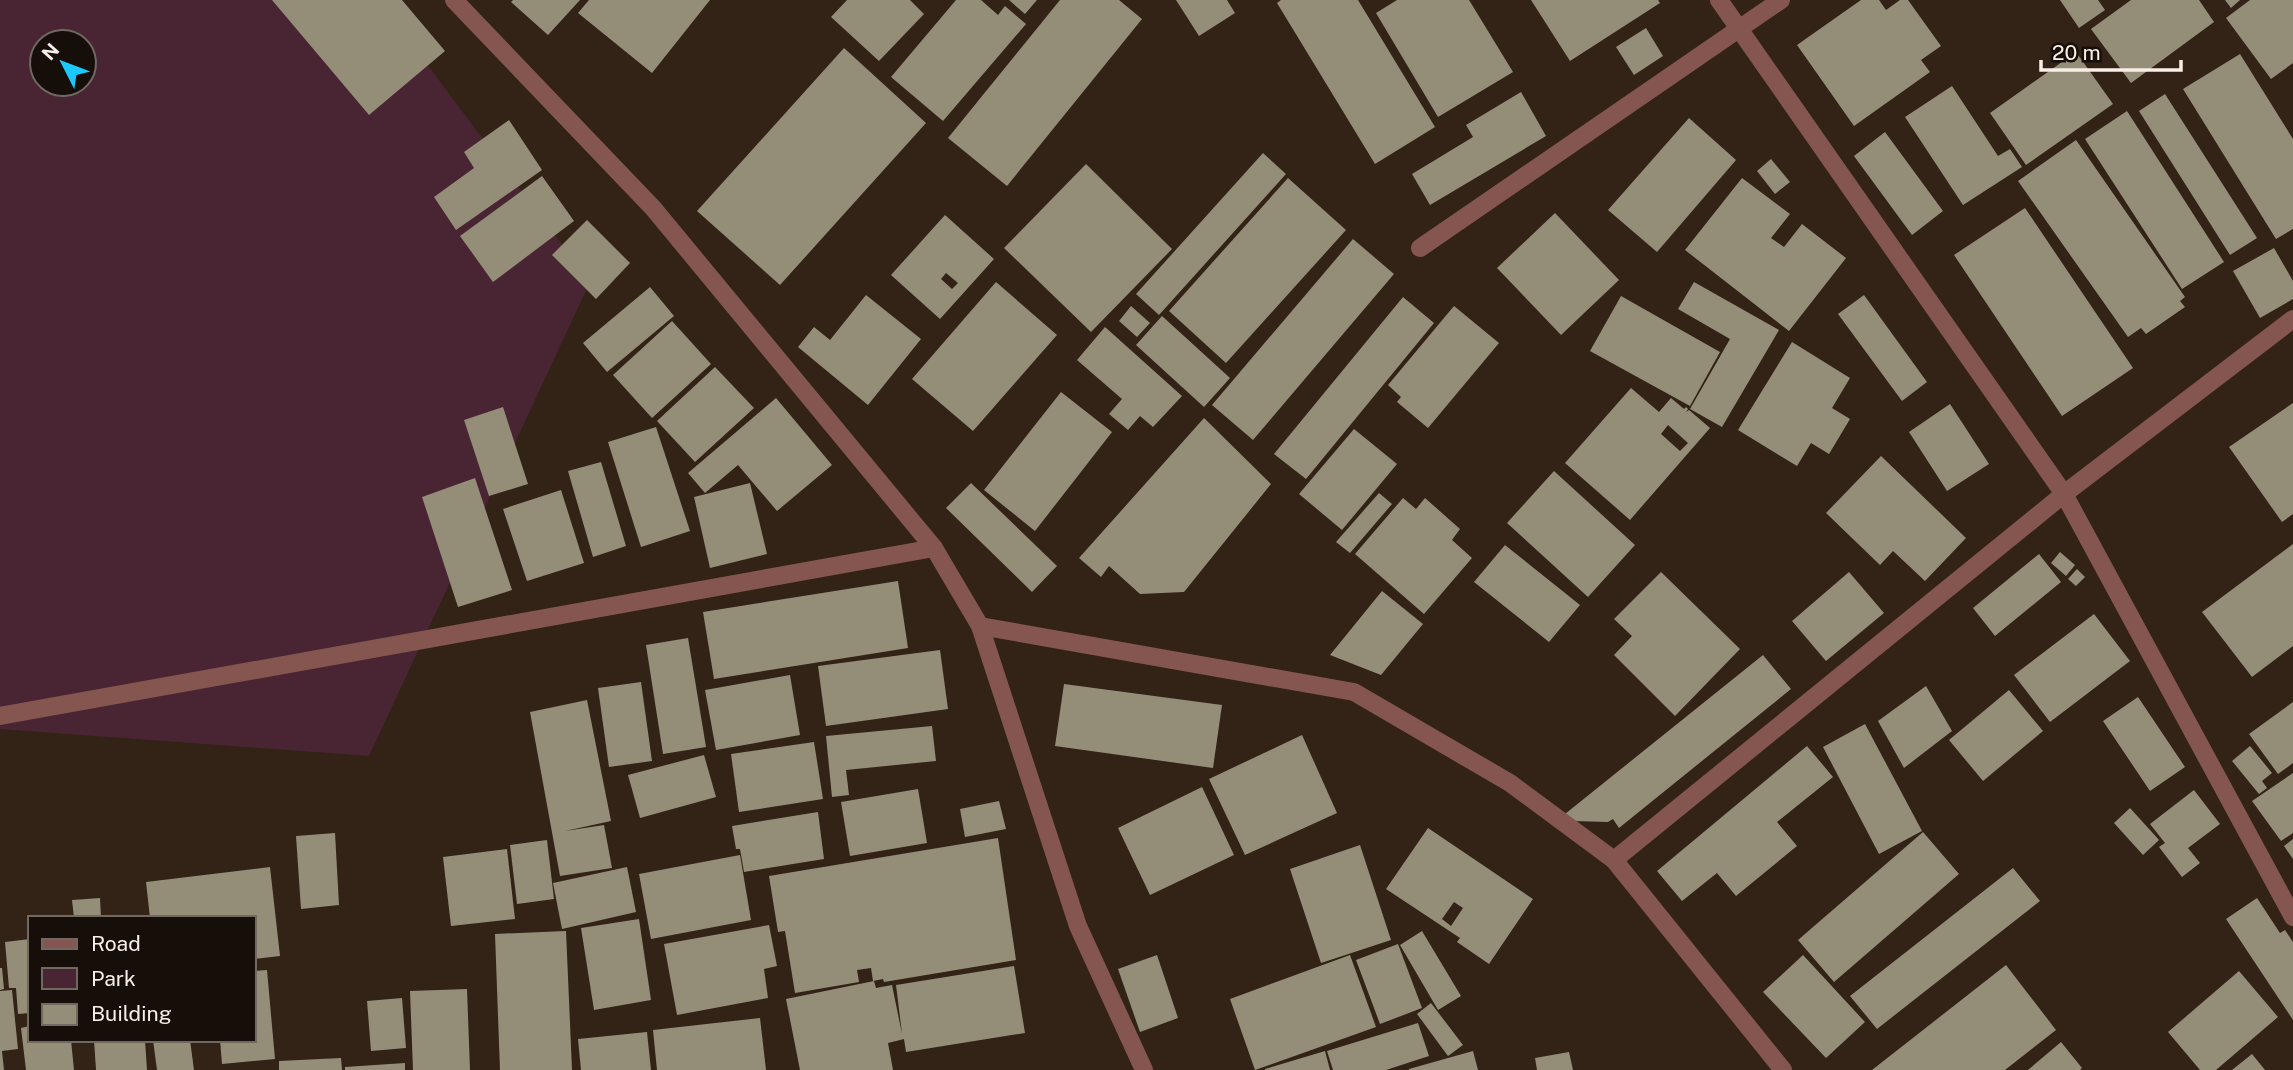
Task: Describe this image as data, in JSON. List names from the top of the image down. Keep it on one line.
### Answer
{"legend":["Road","Park","Building"],"scale_bar":"20 m","north":"top left"}
